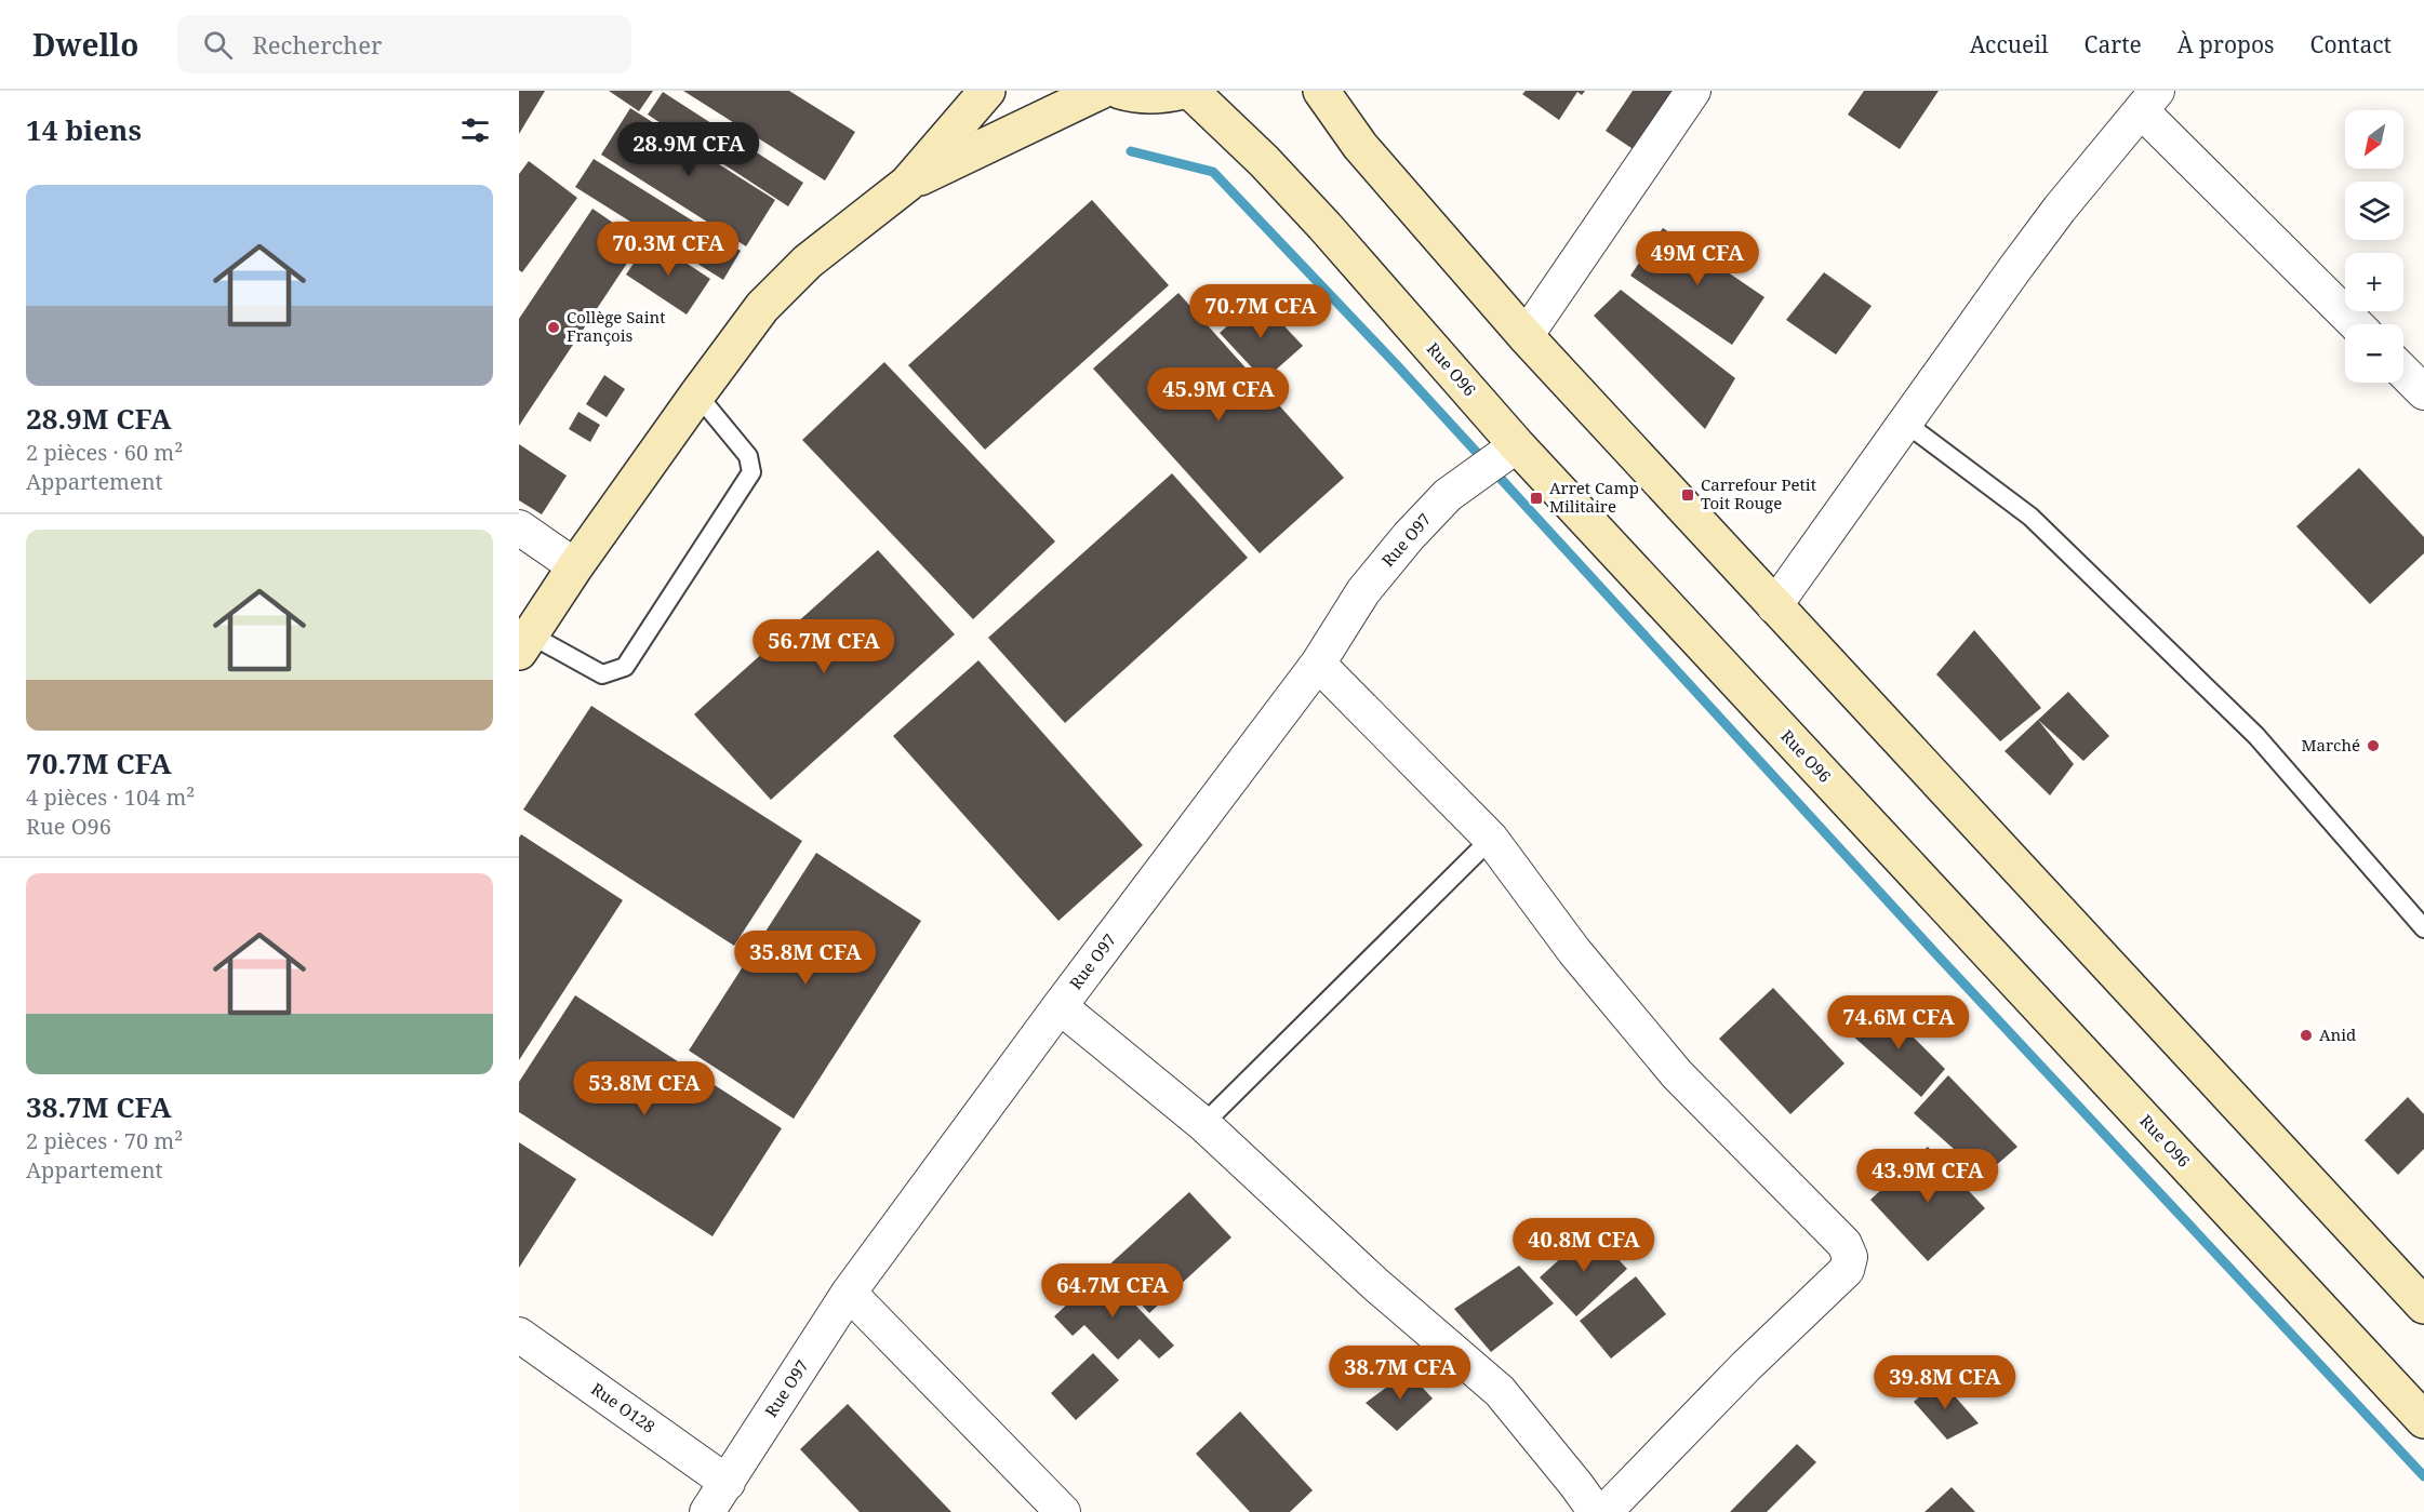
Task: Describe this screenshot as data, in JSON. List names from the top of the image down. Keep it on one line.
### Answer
{"streets":{"main road":["Rue O96"],"street":["Rue O97","Rue O128"]},"crossings":[["Rue O96","Rue O97"],["Rue O97","Rue O128"]],"places":{"other":["Collège Saint François","Marché","Anid"],"transit":["Carrefour Petit Toit Rouge","Arret Camp Militaire"]},"north":"bottom left","page":{"header":"Dwello","search":"Rechercher","nav":["Accueil","Carte","À propos","Contact"],"heading":"14 biens","map_buttons":["+","−"],"price":["28.9M CFA","70.3M CFA","49M CFA","70.7M CFA","45.9M CFA","56.7M CFA","35.8M CFA","74.6M CFA","53.8M CFA","43.9M CFA","40.8M CFA","64.7M CFA","38.7M CFA","39.8M CFA"],"list":[{"name":"28.9M CFA","note":"2 pièces · 60 m² · Appartement"},{"name":"70.7M CFA","note":"4 pièces · 104 m² · Rue O96"},{"name":"38.7M CFA","note":"2 pièces · 70 m² · Appartement"}]}}
